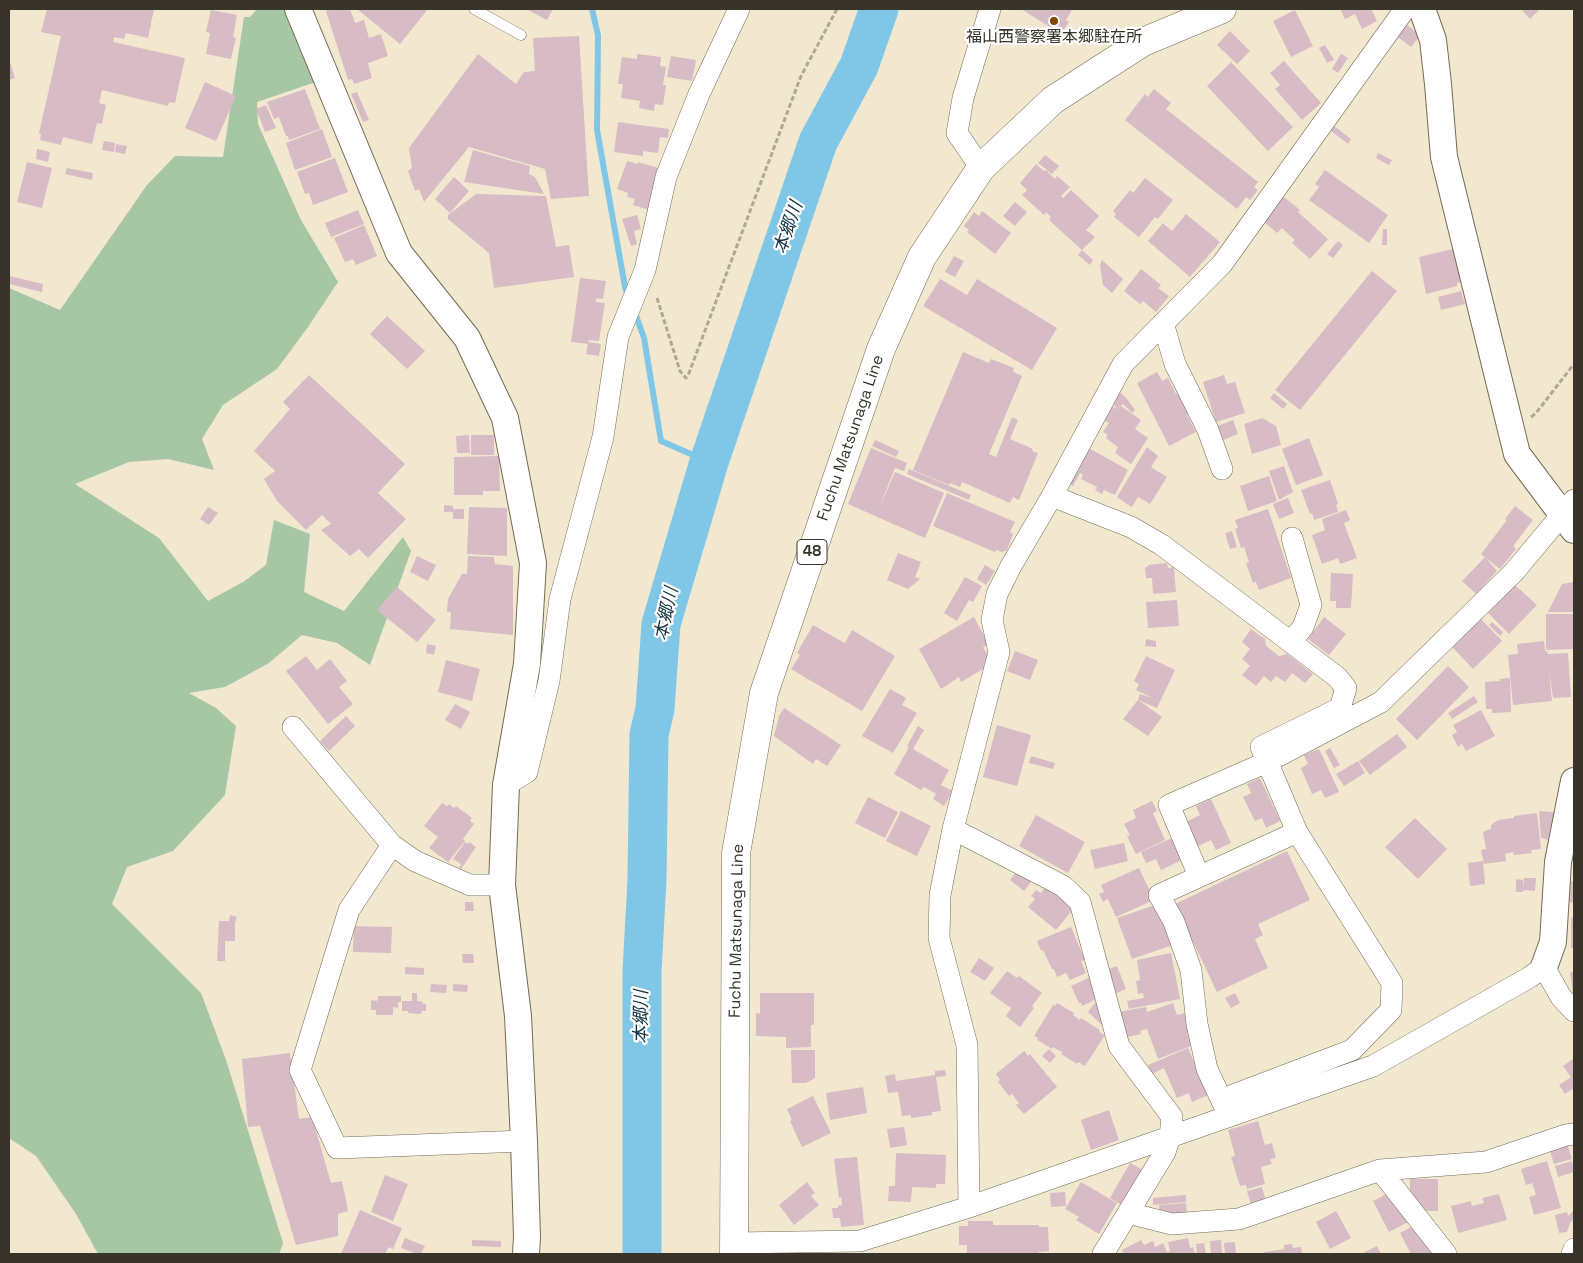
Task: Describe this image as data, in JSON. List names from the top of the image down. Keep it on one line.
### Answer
{"streets":{"main road":["Fuchu Matsunaga Line","48"]},"water":["本郷川"],"places":["福山西警察署本郷駐在所"]}
